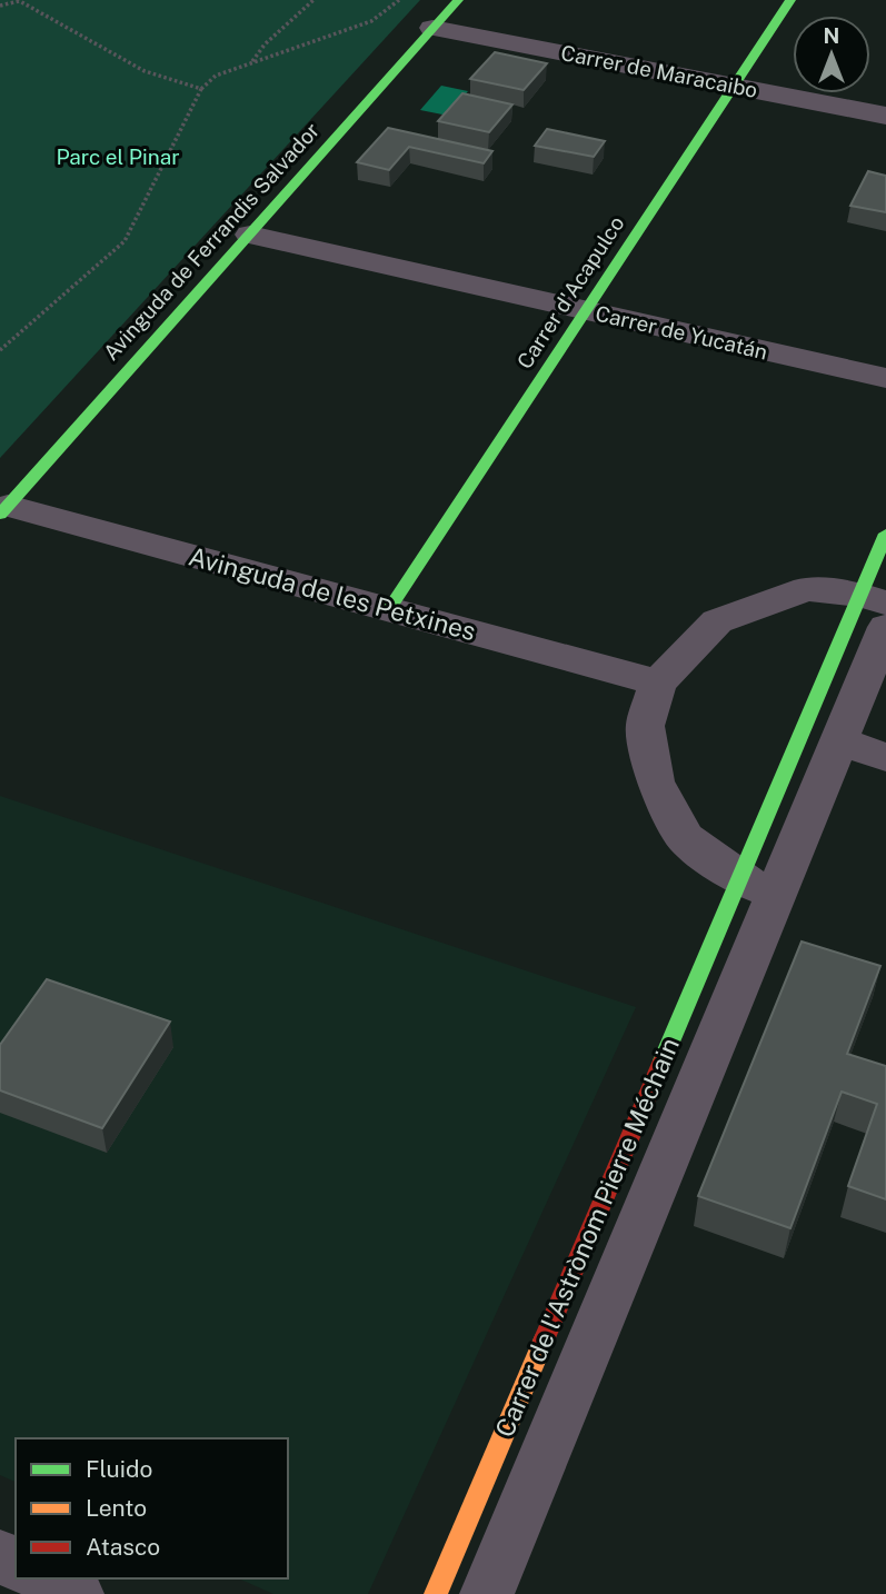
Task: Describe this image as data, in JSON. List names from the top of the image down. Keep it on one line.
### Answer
{"streets":{"street":["Carrer de Maracaibo","Avinguda de Ferrandis Salvador","Carrer d'Acapulco","Carrer de Yucatán","Avinguda de les Petxines","Carrer de l'Astrònom Pierre Méchain"]},"crossings":[["Carrer de Maracaibo","Avinguda de Ferrandis Salvador"],["Carrer de Maracaibo","Carrer d'Acapulco"],["Avinguda de Ferrandis Salvador","Carrer de Yucatán"],["Avinguda de Ferrandis Salvador","Avinguda de les Petxines"],["Carrer d'Acapulco","Carrer de Yucatán"],["Carrer d'Acapulco","Avinguda de les Petxines"]],"parks":["Parc el Pinar"],"legend":["Fluido","Lento","Atasco"],"north":"top"}
